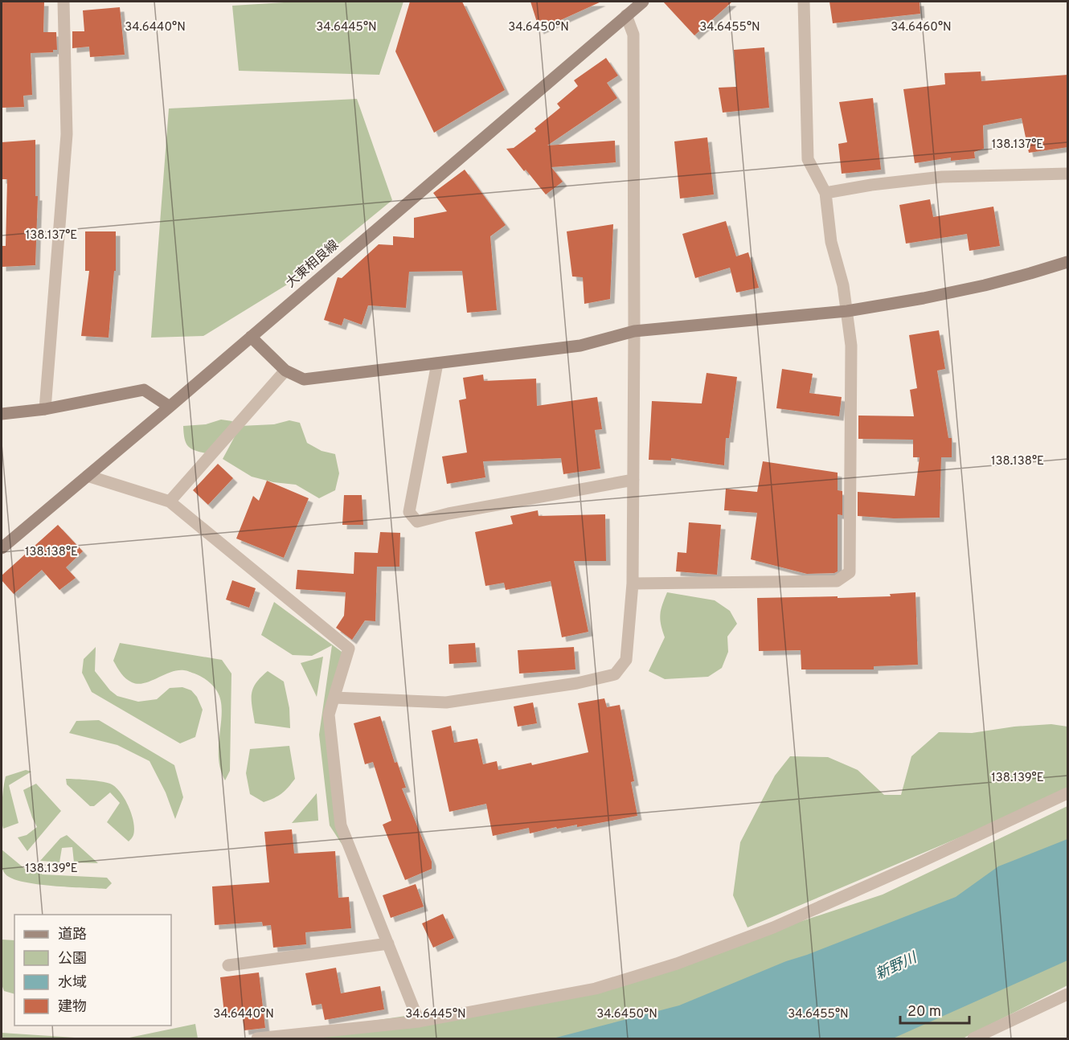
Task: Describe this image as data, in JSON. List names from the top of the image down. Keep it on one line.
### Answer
{"streets":{"street":["大東相良線"]},"water":["新野川"],"legend":["道路","公園","水域","建物"],"scale_bar":"20 m","coordinates":["34.6440°N","34.6445°N","34.6450°N","34.6455°N","34.6460°N","138.137°E","138.138°E","138.139°E"]}
